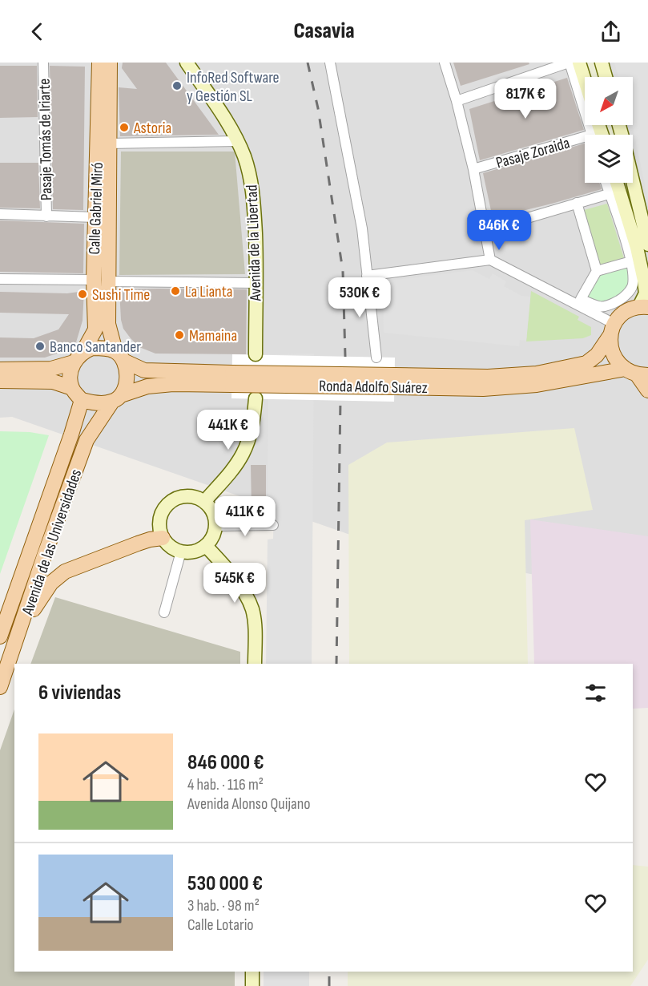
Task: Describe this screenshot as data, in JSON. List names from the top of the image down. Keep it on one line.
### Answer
{"streets":{"main road":["Calle Gabriel Miró","Avenida de la Libertad","Ronda Adolfo Suárez","Avenida de las Universidades"],"street":["Pasaje Tomás de Iriarte","Pasaje Zoraida"]},"crossings":[["Calle Gabriel Miró","Ronda Adolfo Suárez"],["Calle Gabriel Miró","Avenida de las Universidades"],["Ronda Adolfo Suárez","Avenida de las Universidades"]],"places":["InfoRed Software y Gestión SL","Astoria","La Lianta","Sushi Time","Mamaina","Banco Santander"],"north":"bottom left","page":{"header":"Casavia","price":["817K €","846K €","530K €","441K €","411K €","545K €"],"heading":"6 viviendas","list":[{"name":"846 000 €","note":"4 hab. · 116 m² · Avenida Alonso Quijano"},{"name":"530 000 €","note":"3 hab. · 98 m² · Calle Lotario"}]}}
